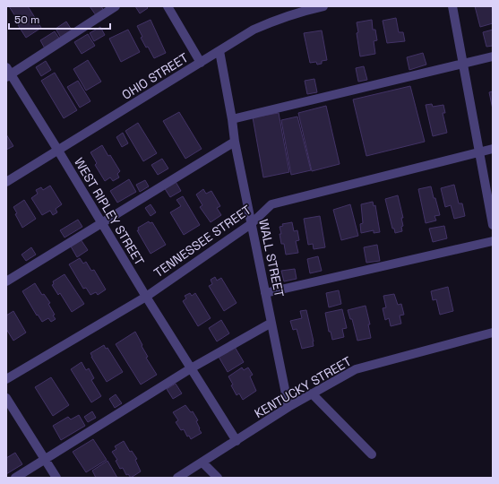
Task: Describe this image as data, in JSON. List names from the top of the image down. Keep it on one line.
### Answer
{"streets":{"street":["OHIO STREET","WEST RIPLEY STREET","TENNESSEE STREET","WALL STREET","KENTUCKY STREET"]},"crossings":[["OHIO STREET","WEST RIPLEY STREET"],["OHIO STREET","WALL STREET"],["WEST RIPLEY STREET","TENNESSEE STREET"],["WEST RIPLEY STREET","KENTUCKY STREET"],["TENNESSEE STREET","WALL STREET"],["WALL STREET","KENTUCKY STREET"]],"scale_bar":"50 m"}
